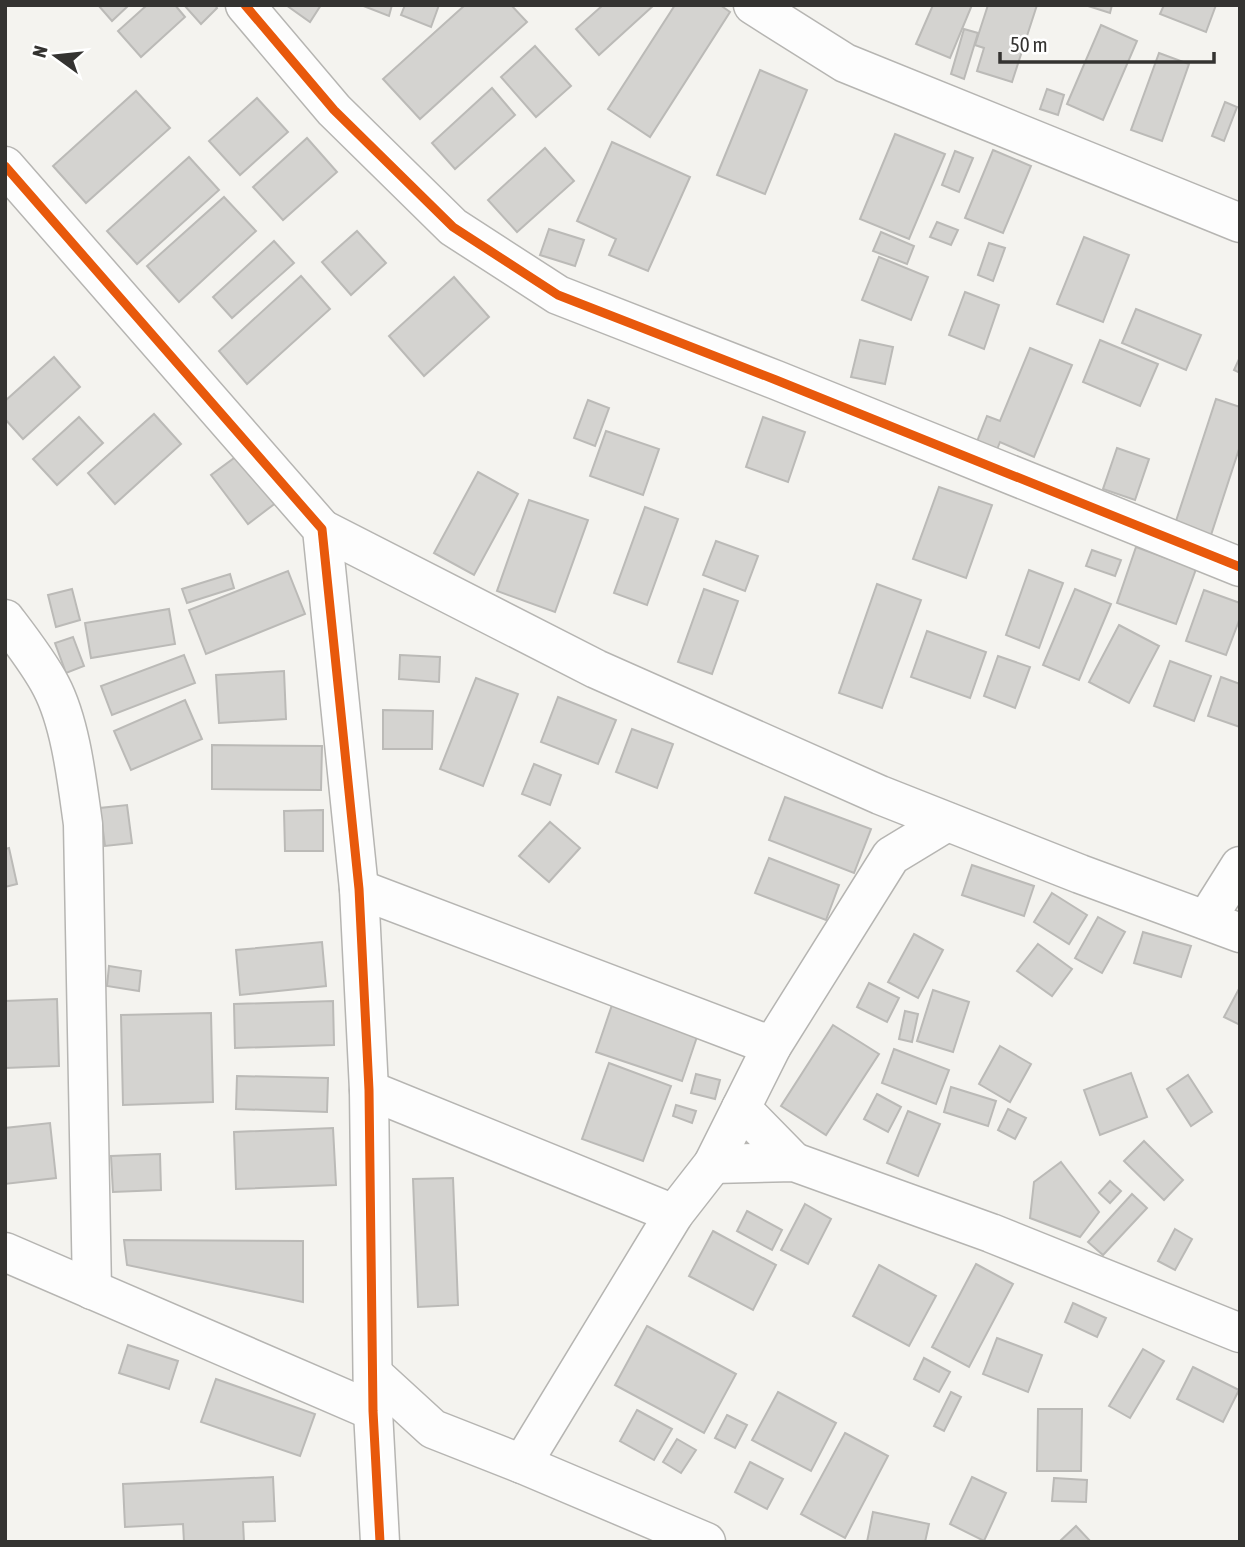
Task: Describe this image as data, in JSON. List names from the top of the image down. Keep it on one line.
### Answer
{"scale_bar":"50 m","north":"left"}
